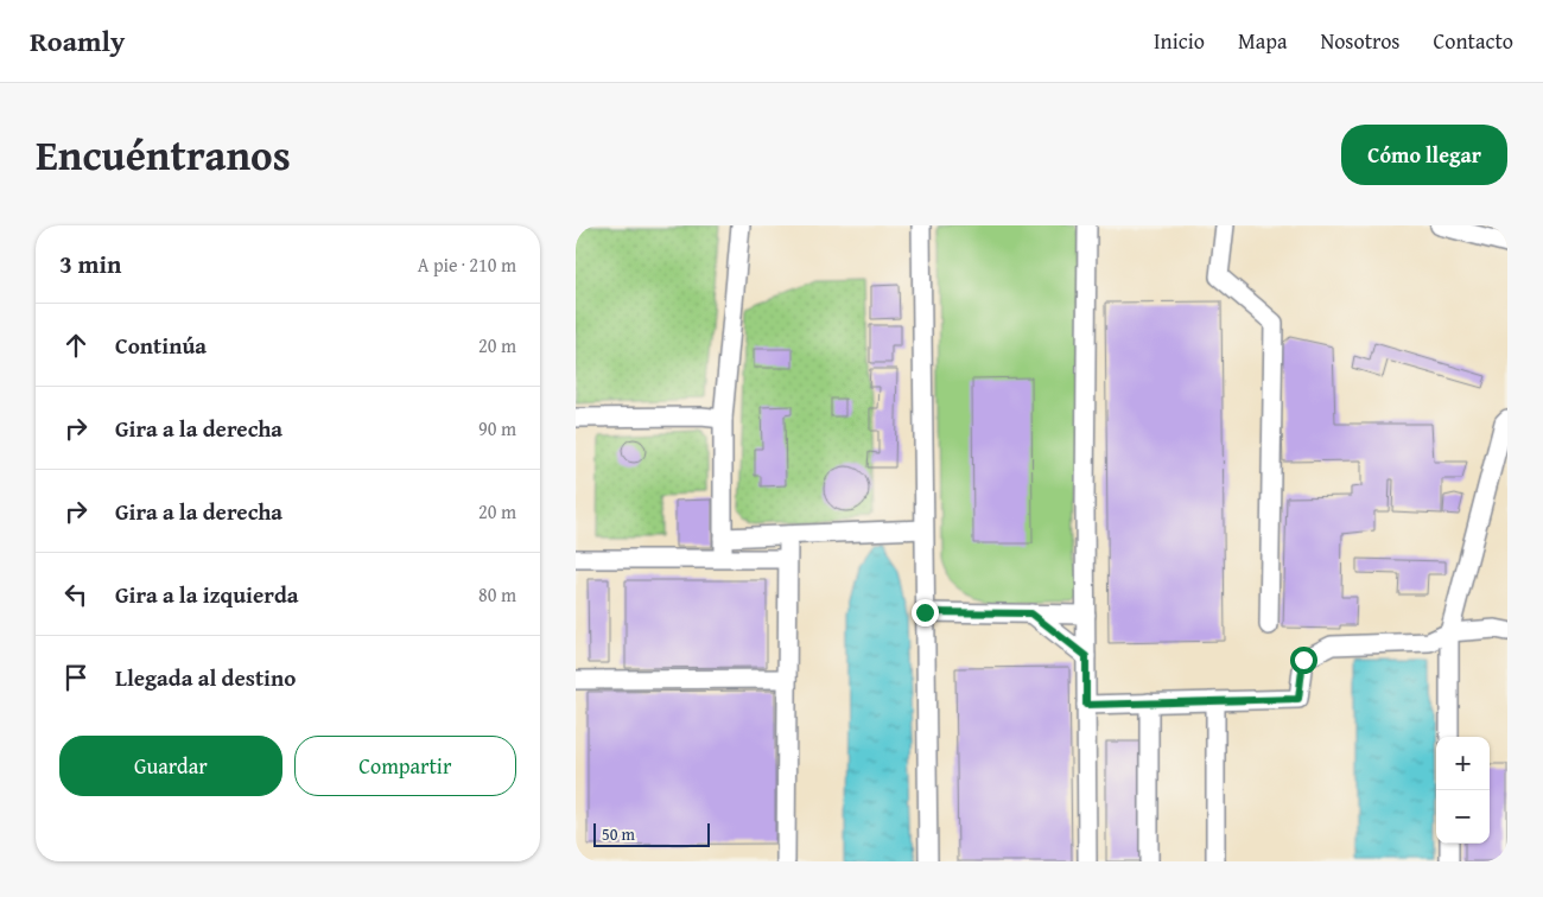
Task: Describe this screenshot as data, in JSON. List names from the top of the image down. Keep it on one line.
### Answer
{"scale_bar":"50 m","page":{"header":"Roamly","nav":["Inicio","Mapa","Nosotros","Contacto"],"title":"Encuéntranos","buttons":["Cómo llegar",["Guardar","Compartir"]],"heading":["3 min","A pie · 210 m"],"list":[["Continúa","20 m"],["Gira a la derecha","90 m"],["Gira a la derecha","20 m"],["Gira a la izquierda","80 m"],"Llegada al destino"],"map_buttons":["+","−"],"scale":"50 m"}}
